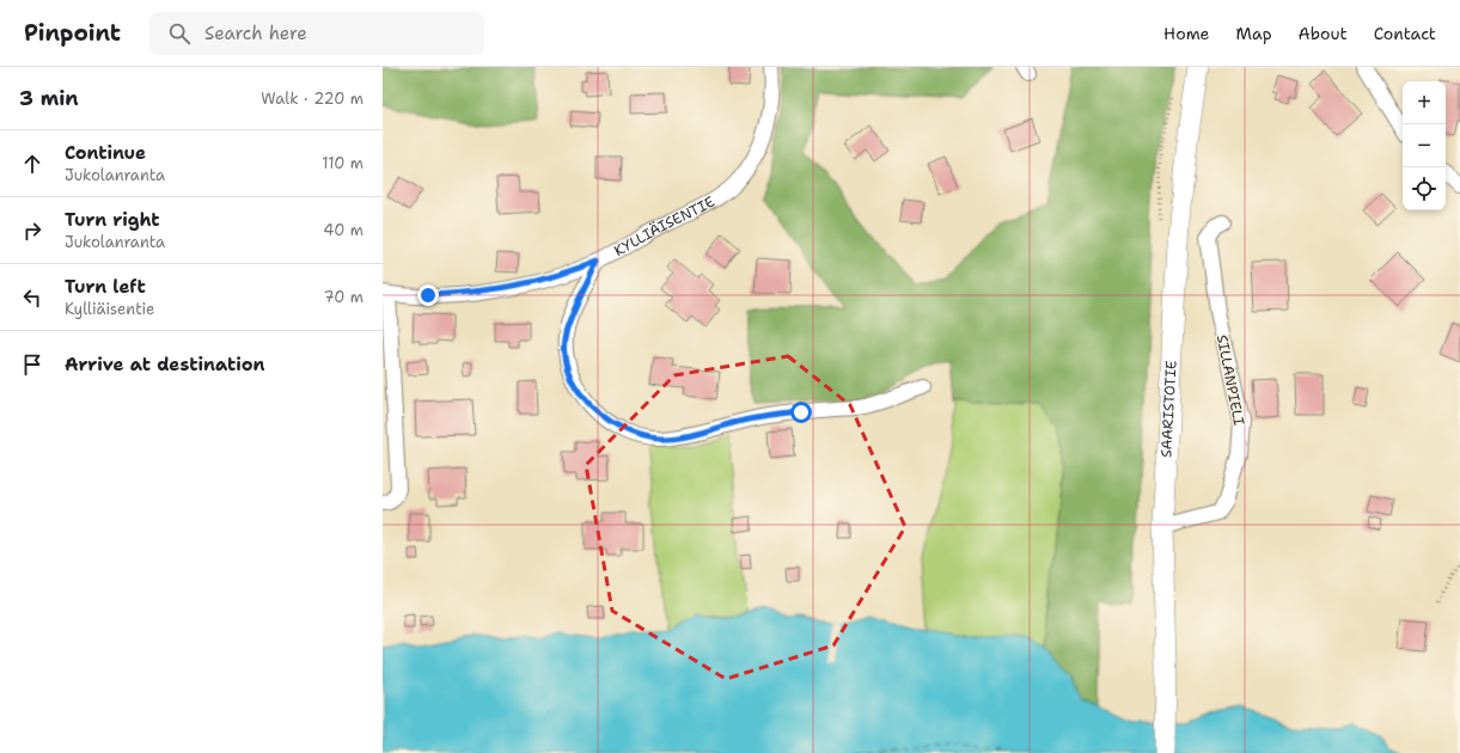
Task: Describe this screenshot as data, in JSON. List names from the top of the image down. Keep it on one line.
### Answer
{"streets":{"main road":["SAARISTOTIE"],"street":["KYLLIÄISENTIE","SILLANPIELI"]},"crossings":[["SILLANPIELI","SAARISTOTIE"]],"page":{"header":"Pinpoint","search":"Search here","nav":["Home","Map","About","Contact"],"heading":["3 min","Walk · 220 m"],"map_buttons":["+","−"],"list":[["Continue","Jukolanranta","110 m"],["Turn right","Jukolanranta","40 m"],["Turn left","Kylliäisentie","70 m"],"Arrive at destination"]}}
